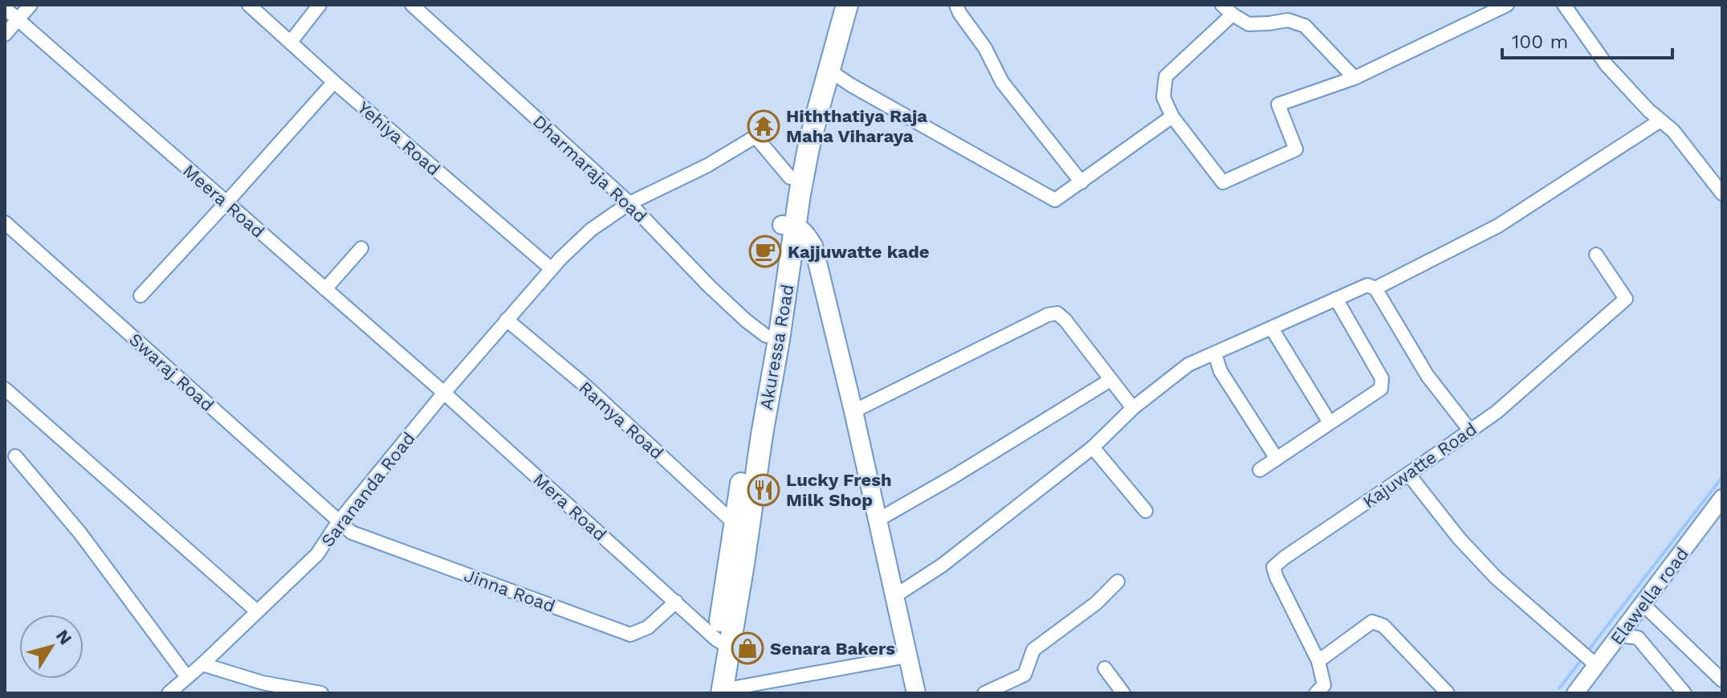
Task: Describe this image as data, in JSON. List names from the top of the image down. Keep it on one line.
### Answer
{"streets":{"highway":["Akuressa Road"],"street":["Yehiya Road","Dharmaraja Road","Meera Road","Swaraj Road","Ramya Road","Kajuwatte Road","Sarananda Road","Mera Road","Jinna Road","Elawella road"]},"crossings":[["Yehiya Road","Sarananda Road"],["Dharmaraja Road","Akuressa Road"],["Dharmaraja Road","Sarananda Road"],["Meera Road","Sarananda Road"],["Meera Road","Mera Road"],["Akuressa Road","Ramya Road"],["Akuressa Road","Sarananda Road"],["Akuressa Road","Mera Road"],["Swaraj Road","Sarananda Road"],["Swaraj Road","Jinna Road"],["Ramya Road","Sarananda Road"],["Sarananda Road","Mera Road"],["Sarananda Road","Jinna Road"],["Mera Road","Jinna Road"]],"places":{"temple":["Hiththatiya Raja Maha Viharaya"],"cafe":["Kajjuwatte kade"],"restaurant":["Lucky Fresh Milk Shop"],"shop":["Senara Bakers"]},"scale_bar":"100 m","north":"top right"}
